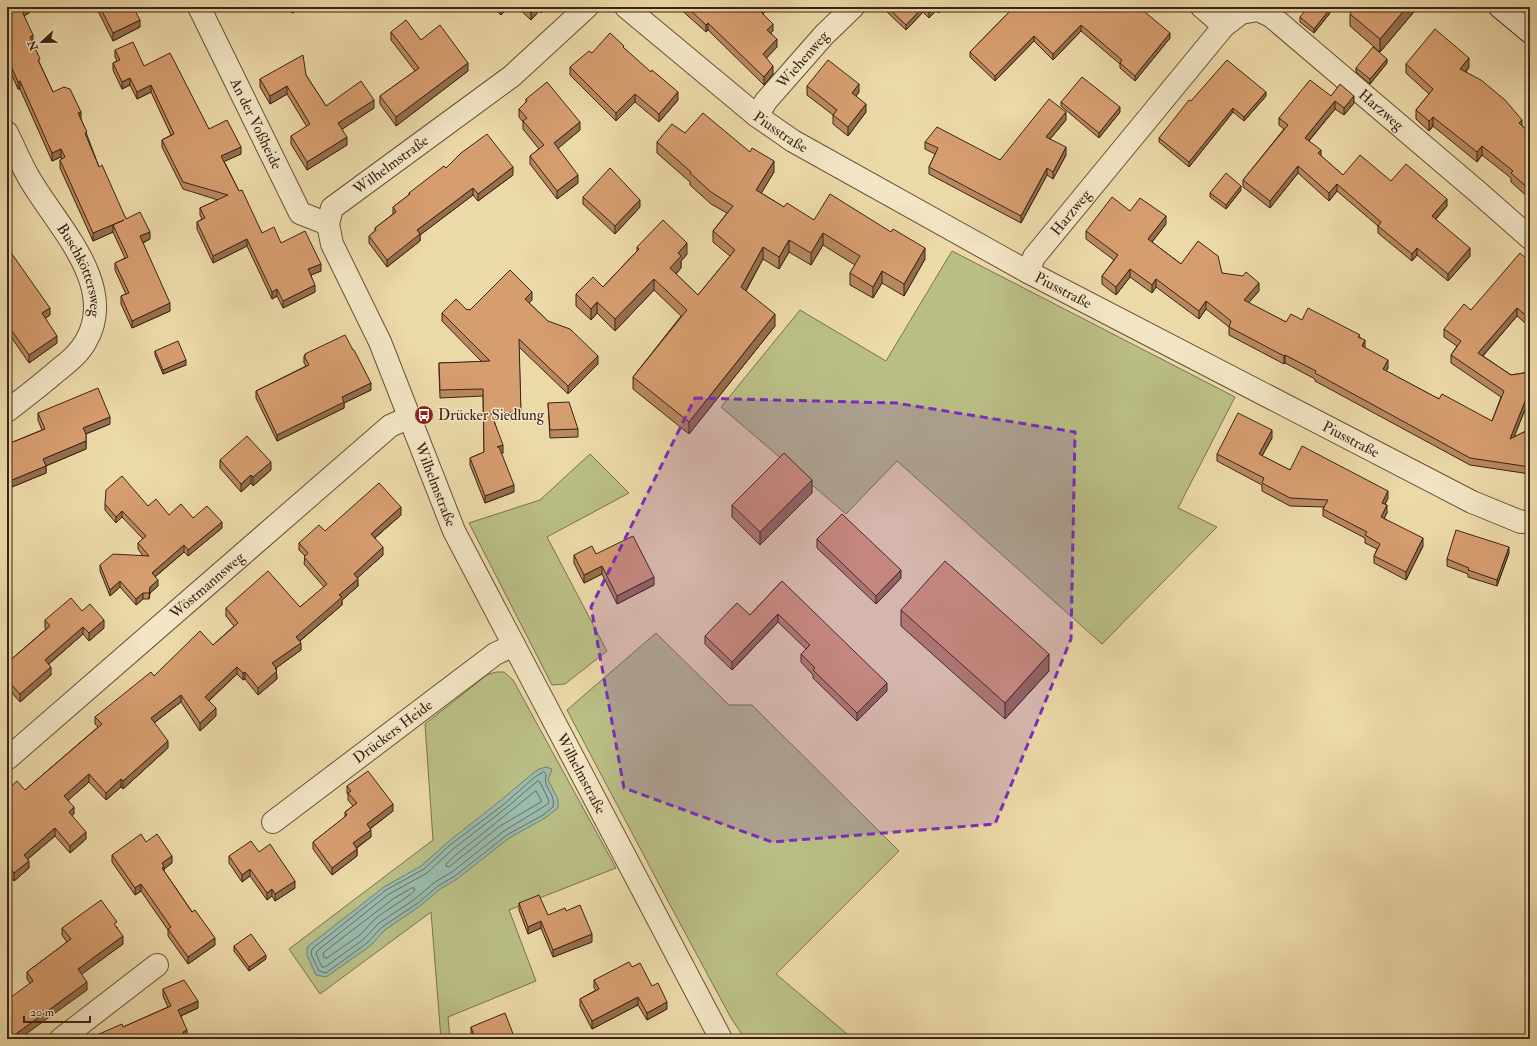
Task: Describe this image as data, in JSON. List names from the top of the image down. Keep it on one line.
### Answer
{"streets":{"street":["Wiehenweg","Harzweg","An der Voßheide","Piusstraße","Wilhelmstraße","Buschköttersweg","Wöstmannsweg","Drückers Heide"]},"crossings":[["Wiehenweg","Piusstraße"],["Harzweg","Piusstraße"],["An der Voßheide","Wilhelmstraße"],["Wilhelmstraße","Wöstmannsweg"],["Wilhelmstraße","Drückers Heide"]],"places":{"bus stop":["Drücker Siedlung"]},"scale_bar":"20 m","north":"left"}
